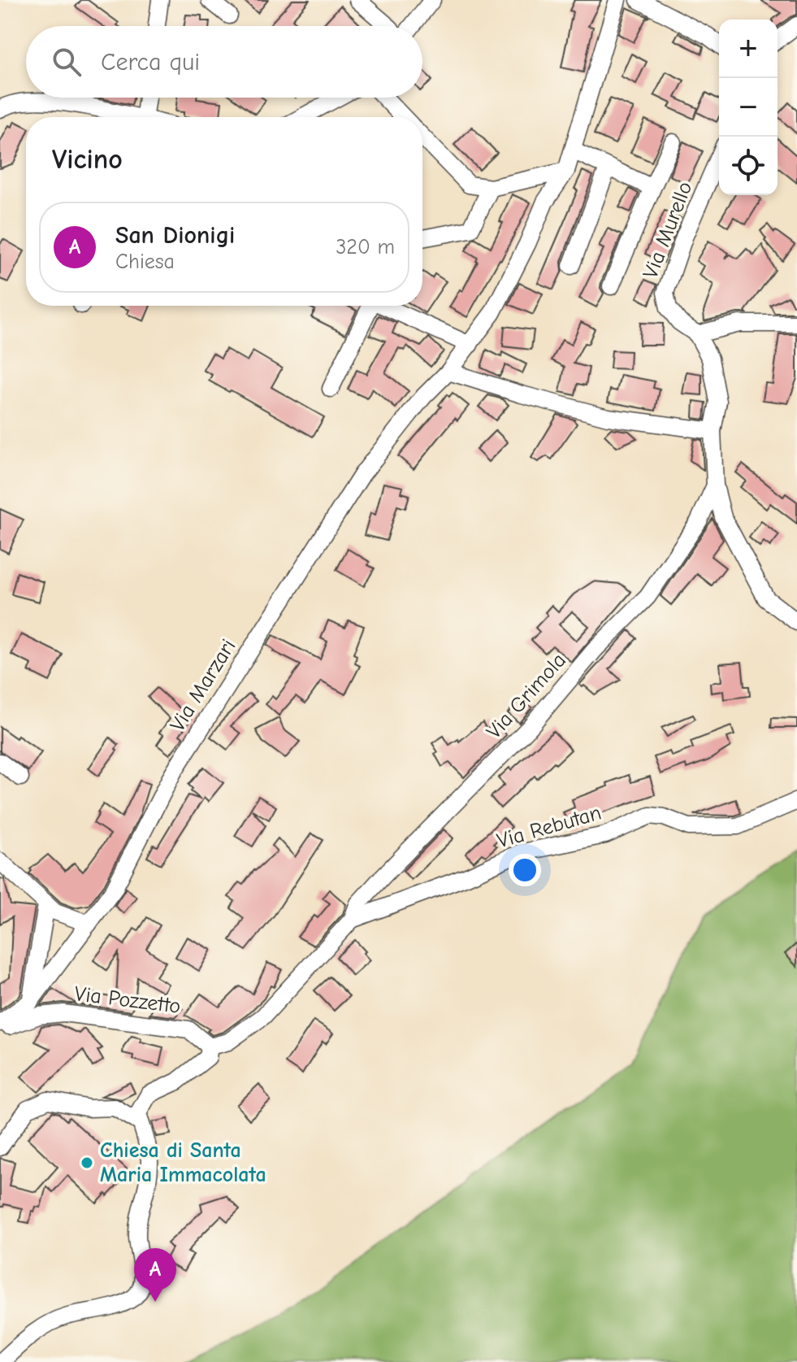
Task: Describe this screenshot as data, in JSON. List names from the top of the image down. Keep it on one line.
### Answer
{"streets":{"street":["Via Murello","Via Marzari","Via Grimola","Via Rebutan","Via Pozzetto"]},"crossings":[["Via Grimola","Via Rebutan"]],"places":["Chiesa di Santa Maria Immacolata"],"page":{"map_buttons":["+","−"],"search":"Cerca qui","heading":"Vicino","list":[{"mark":"A","name":"San Dionigi","note":"Chiesa","value":"320 m"}],"pins":"A"}}
